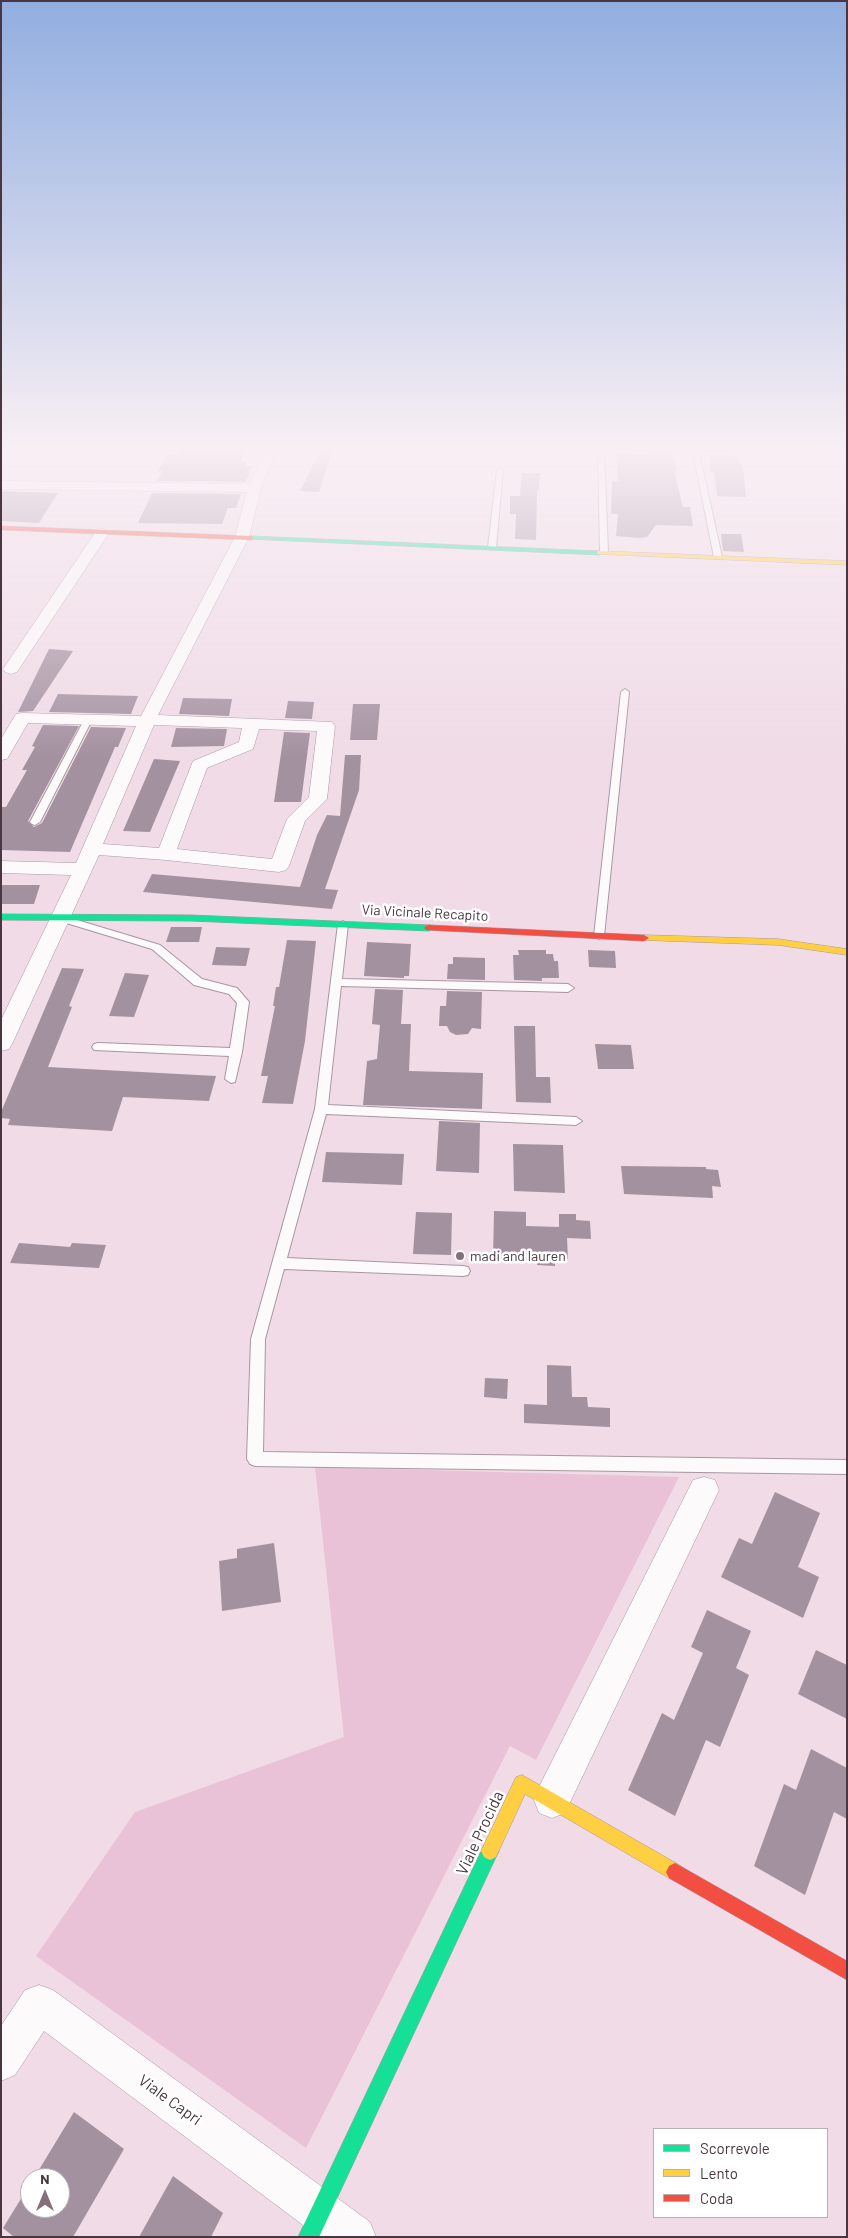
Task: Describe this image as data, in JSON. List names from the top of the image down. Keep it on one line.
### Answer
{"streets":{"street":["Via Vicinale Recapito","Viale Procida","Viale Capri"]},"crossings":[["Viale Procida","Viale Capri"]],"places":["madi and lauren"],"legend":["Scorrevole","Lento","Coda"],"north":"top"}
